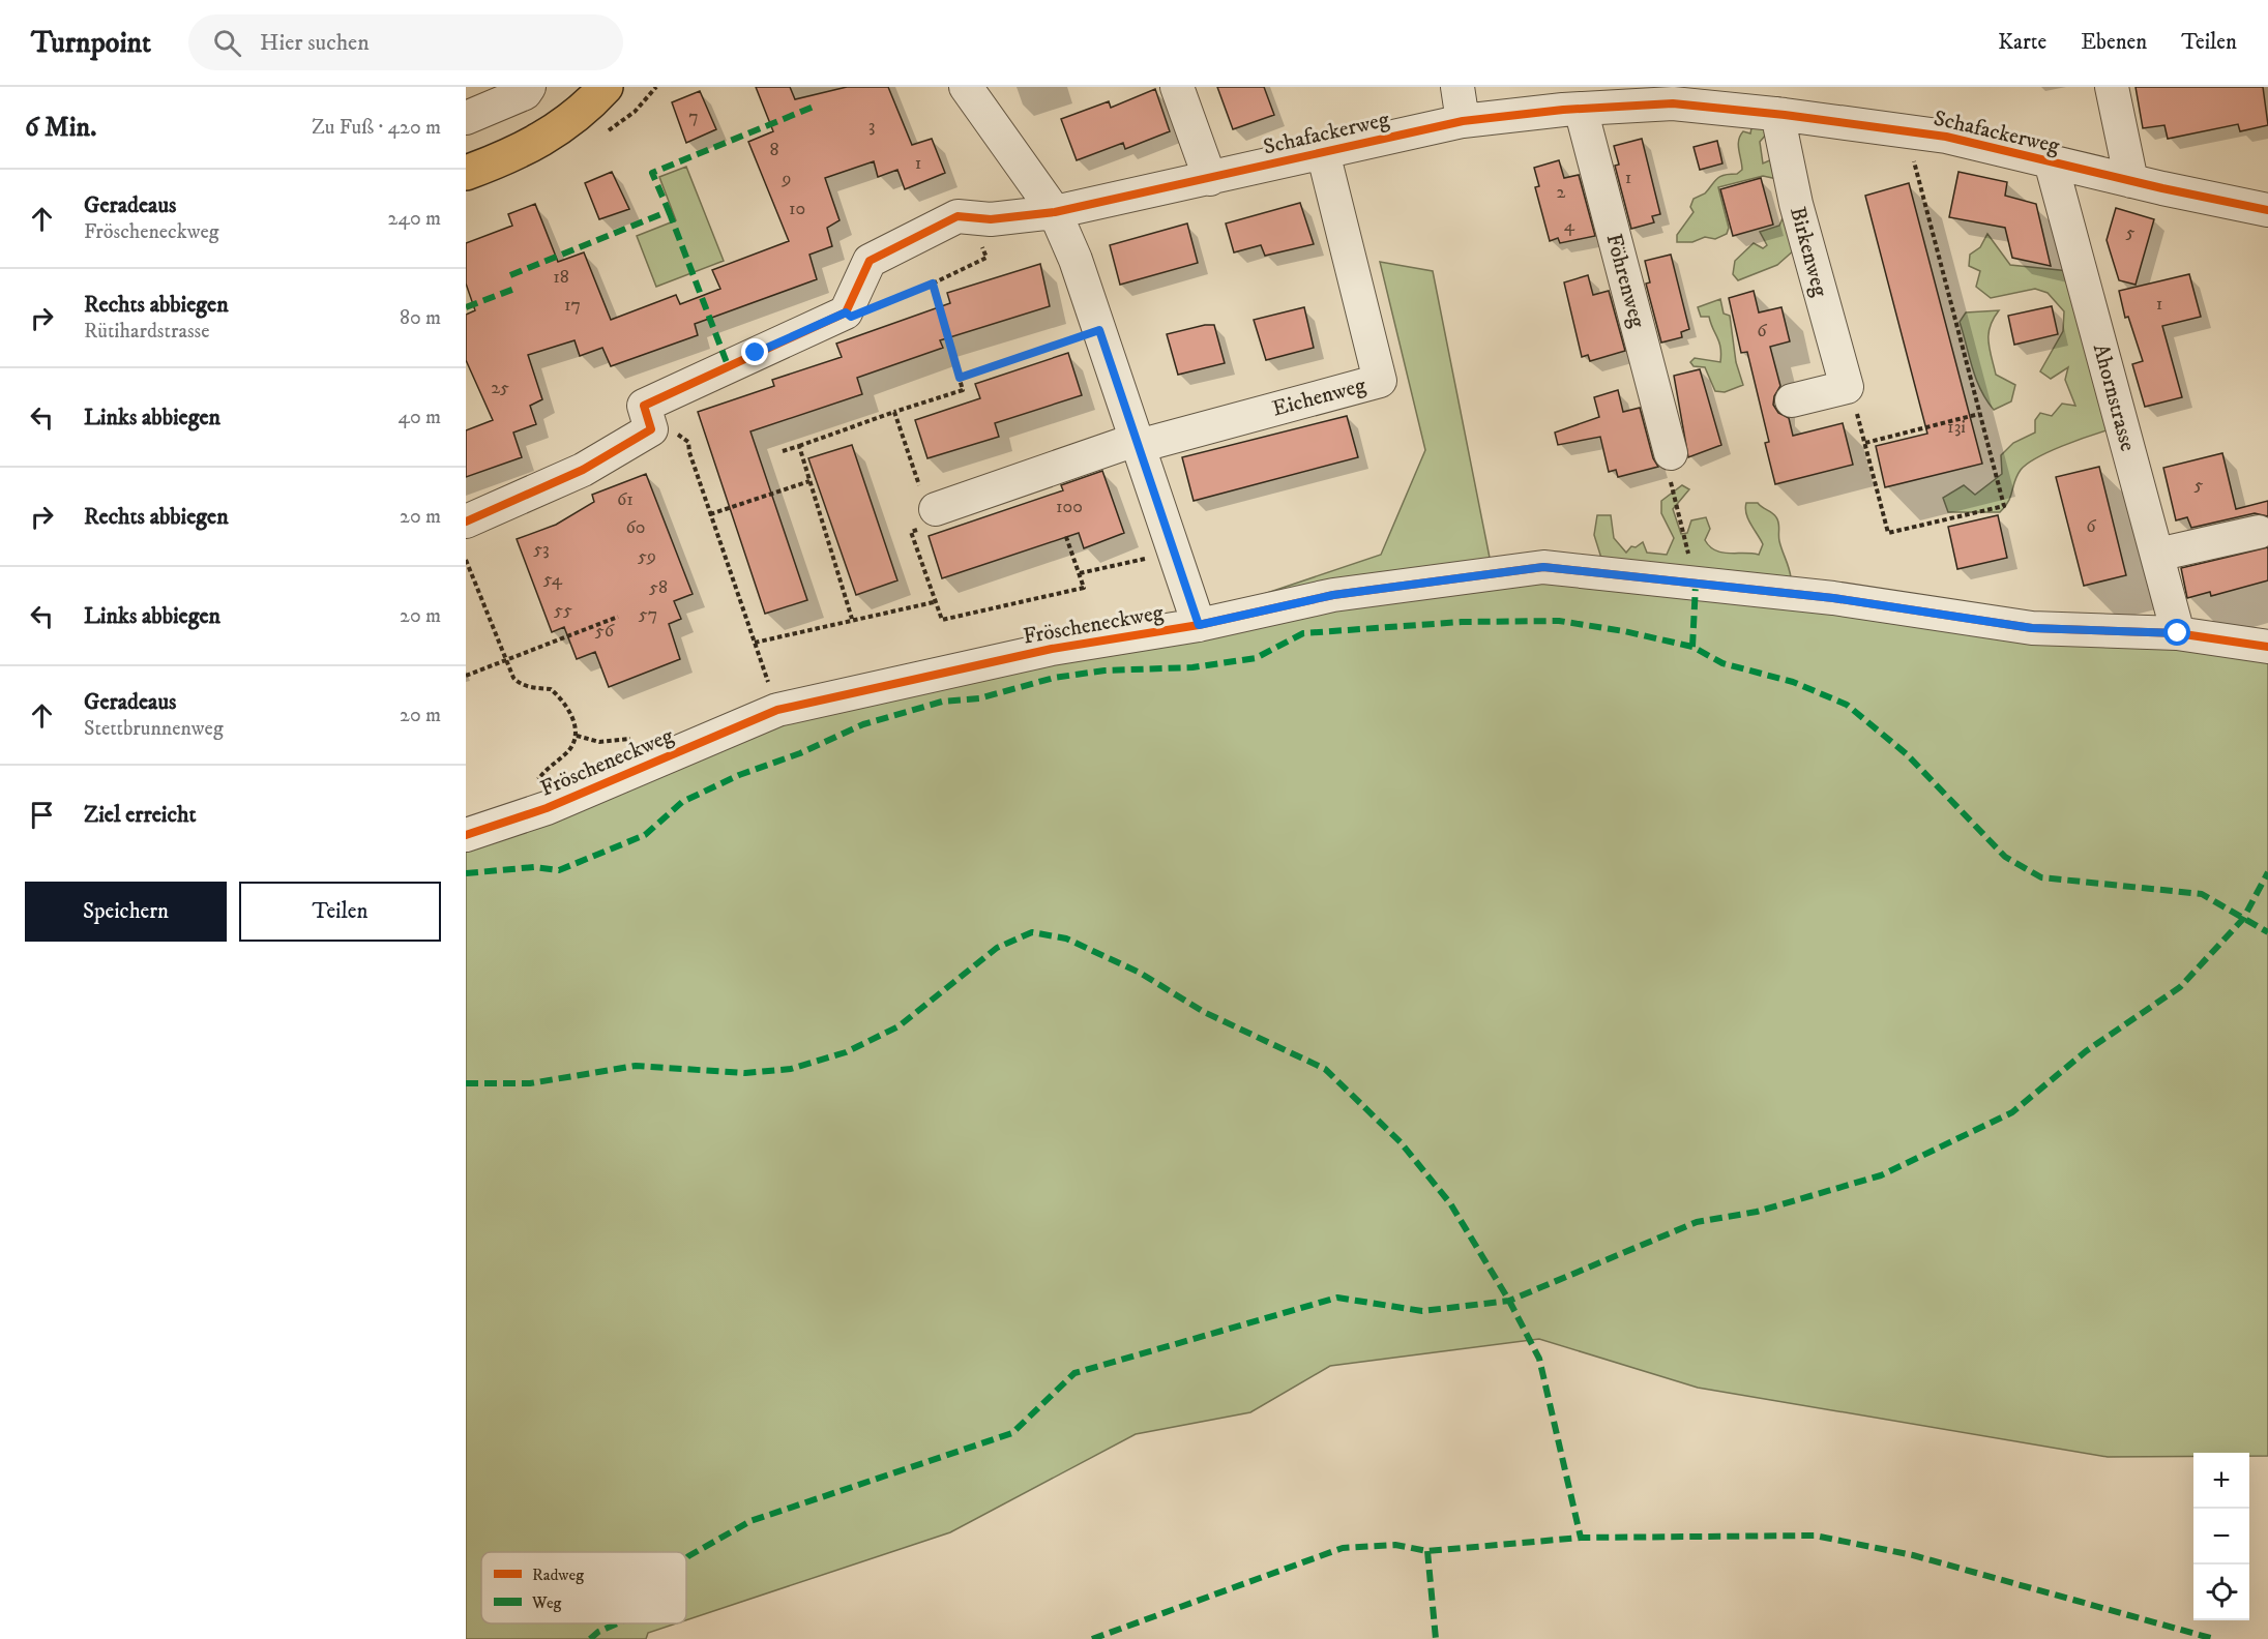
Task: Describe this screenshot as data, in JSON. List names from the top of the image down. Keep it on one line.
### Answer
{"streets":{"street":["Schafackerweg","Birkenweg","Föhrenweg","Eichenweg","Ahornstrasse","Fröscheneckweg"]},"crossings":[["Schafackerweg","Birkenweg"],["Schafackerweg","Föhrenweg"],["Schafackerweg","Eichenweg"],["Schafackerweg","Ahornstrasse"],["Ahornstrasse","Fröscheneckweg"]],"house_numbers":["7","3","8","1","1","9","2","10","4","5","18","1","17","6","25","13i","5","61","100","6","60","53","59","54","58","55","57","56"],"legend":["Radweg","Weg"],"page":{"header":"Turnpoint","search":"Hier suchen","nav":["Karte","Ebenen","Teilen"],"heading":["6 Min.","Zu Fuß · 420 m"],"list":[["Geradeaus","Fröscheneckweg","240 m"],["Rechts abbiegen","Rütihardstrasse","80 m"],["Links abbiegen","40 m"],["Rechts abbiegen","20 m"],["Links abbiegen","20 m"],["Geradeaus","Stettbrunnenweg","20 m"],"Ziel erreicht"],"buttons":["Speichern","Teilen"],"map_buttons":["+","−"]}}
